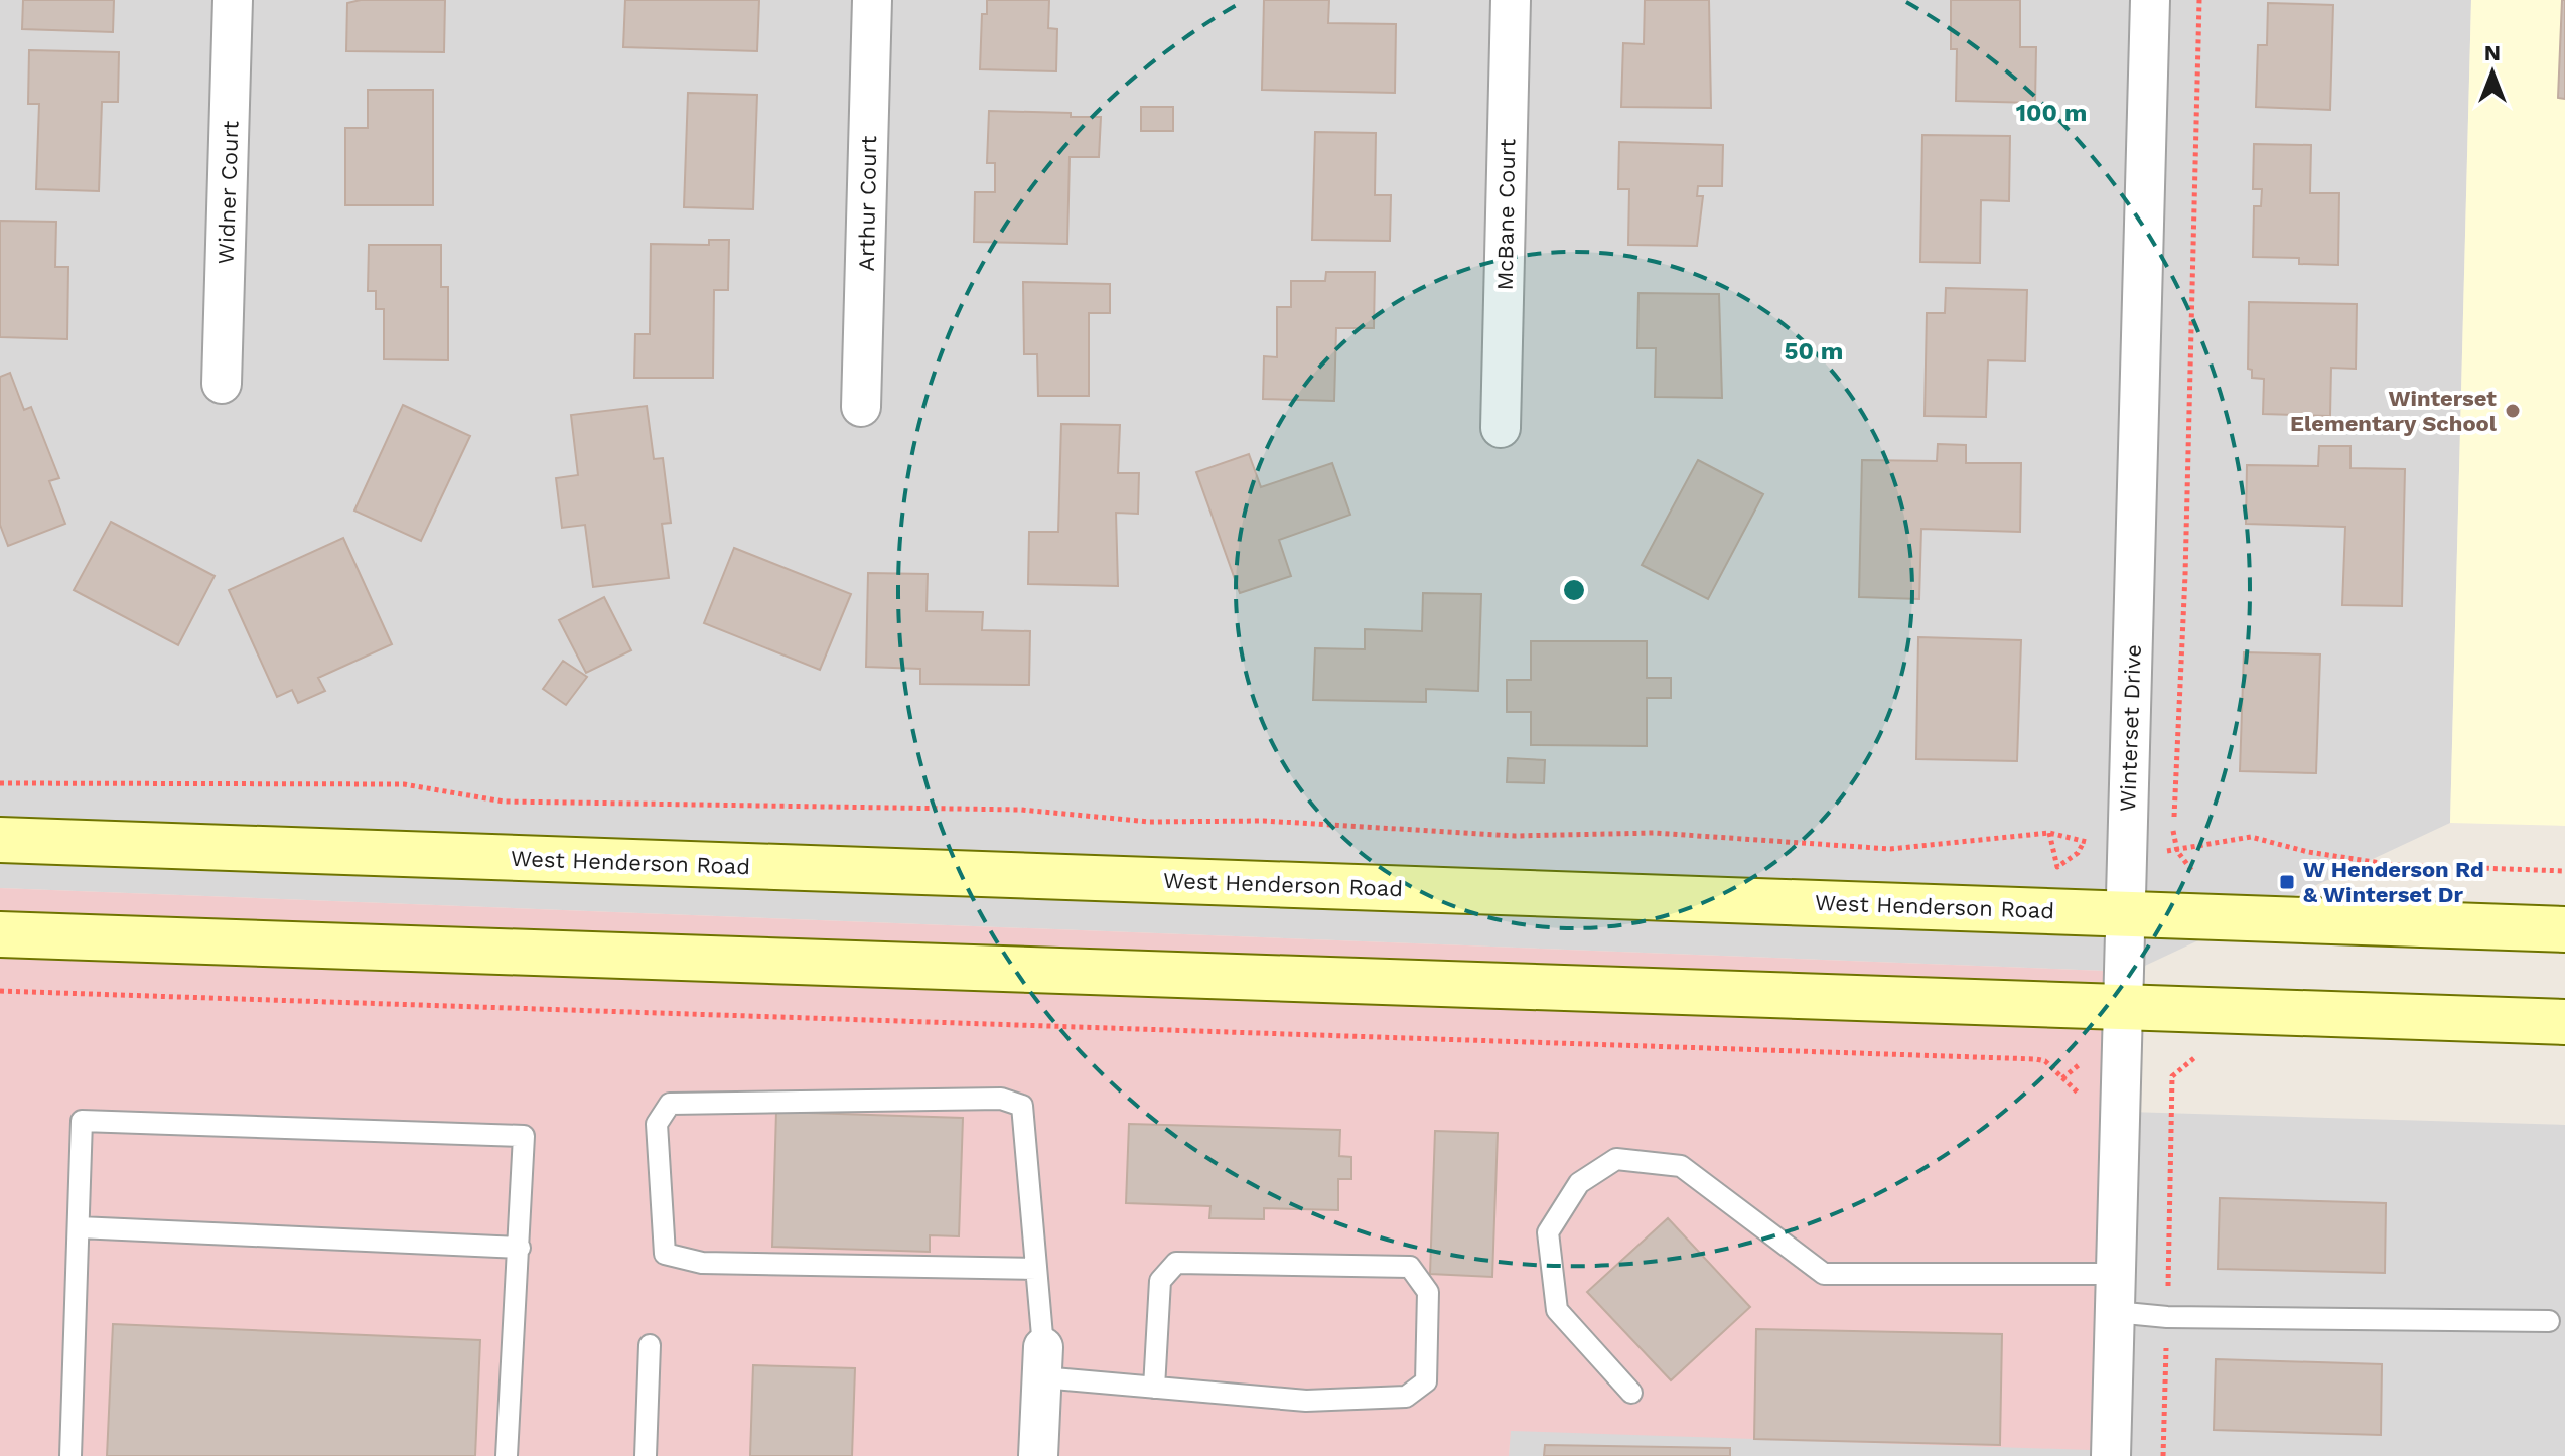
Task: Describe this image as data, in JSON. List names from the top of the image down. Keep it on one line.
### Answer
{"streets":{"main road":["West Henderson Road"],"street":["Widner Court","Arthur Court","McBane Court","Winterset Drive"]},"crossings":[["Winterset Drive","West Henderson Road"]],"places":{"other":["Winterset Elementary School"],"transit":["W Henderson Rd & Winterset Dr"]},"north":"top","rings":["100 m","50 m"]}
